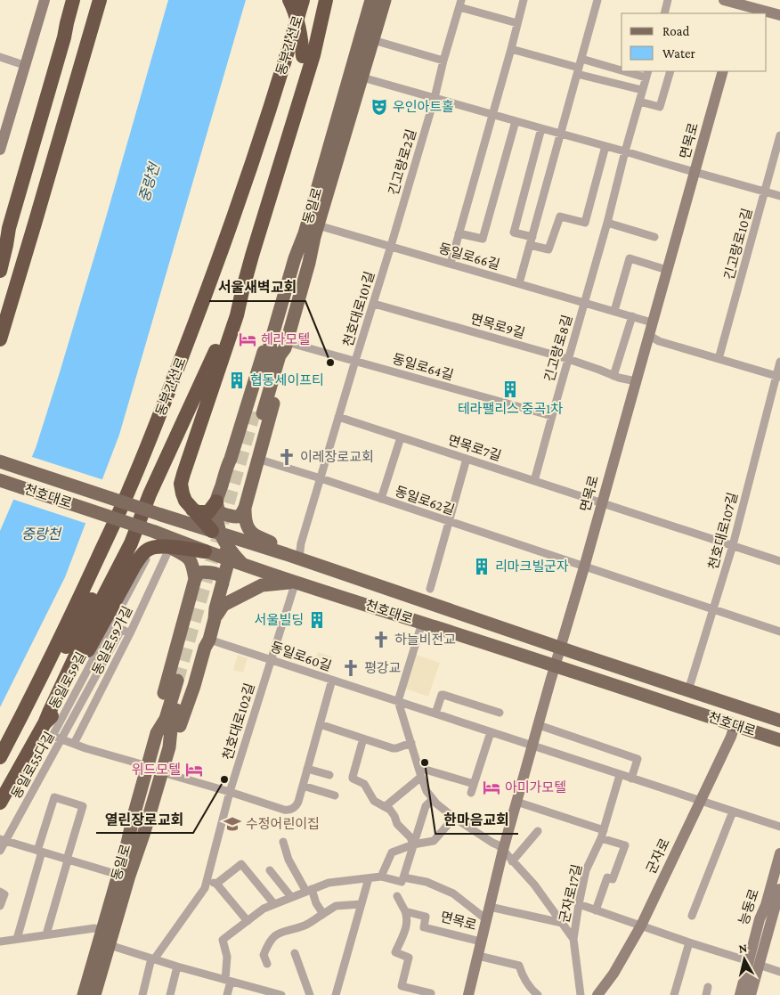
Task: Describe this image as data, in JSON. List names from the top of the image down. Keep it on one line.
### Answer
{"streets":{"highway":["동부간선로"],"main road":["동일로","천호대로"],"street":["면목로","긴고랑로2길","긴고랑로10길","동일로66길","천호대로101길","면목로9길","긴고랑로8길","동일로64길","면목로7길","동일로62길","천호대로107길","동일로59가길","동일로60길","동일로59길","천호대로102길","동일로55다길","군자로","군자로17길","능동로"]},"crossings":[["면목로","동일로66길"],["면목로","면목로9길"],["면목로","면목로7길"],["면목로","천호대로"],["면목로","동일로62길"],["면목로","동일로60길"],["긴고랑로2길","동일로66길"],["긴고랑로2길","천호대로101길"],["동일로","동일로66길"],["동일로","동일로64길"],["동일로66길","천호대로101길"],["동일로66길","긴고랑로8길"],["천호대로101길","면목로9길"],["천호대로101길","동일로64길"],["천호대로101길","면목로7길"],["천호대로101길","천호대로"],["천호대로101길","동일로62길"],["면목로9길","긴고랑로8길"],["긴고랑로8길","동일로64길"],["긴고랑로8길","면목로7길"],["면목로7길","천호대로107길"],["천호대로","천호대로107길"],["천호대로","천호대로102길"],["천호대로","군자로"],["동일로62길","천호대로107길"],["동일로59가길","동일로55다길"],["동일로60길","천호대로102길"],["동일로60길","군자로"],["동일로60길","군자로17길"],["동일로59길","동일로55다길"]],"water":["중랑천"],"places":{"theatre":["우인아트홀"],"hotel":["헤라모텔","위드모텔","아미가모텔"],"other":["서울새벽교회","한마음교회","열린장로교회"],"building":["협동세이프티","테라팰리스 중곡1차","리마크빌군자","서울빌딩"],"church":["이레장로교회","하늘비전교","평강교"],"school or university":["수정어린이집"]},"legend":["Road","Water"],"north":"top"}
